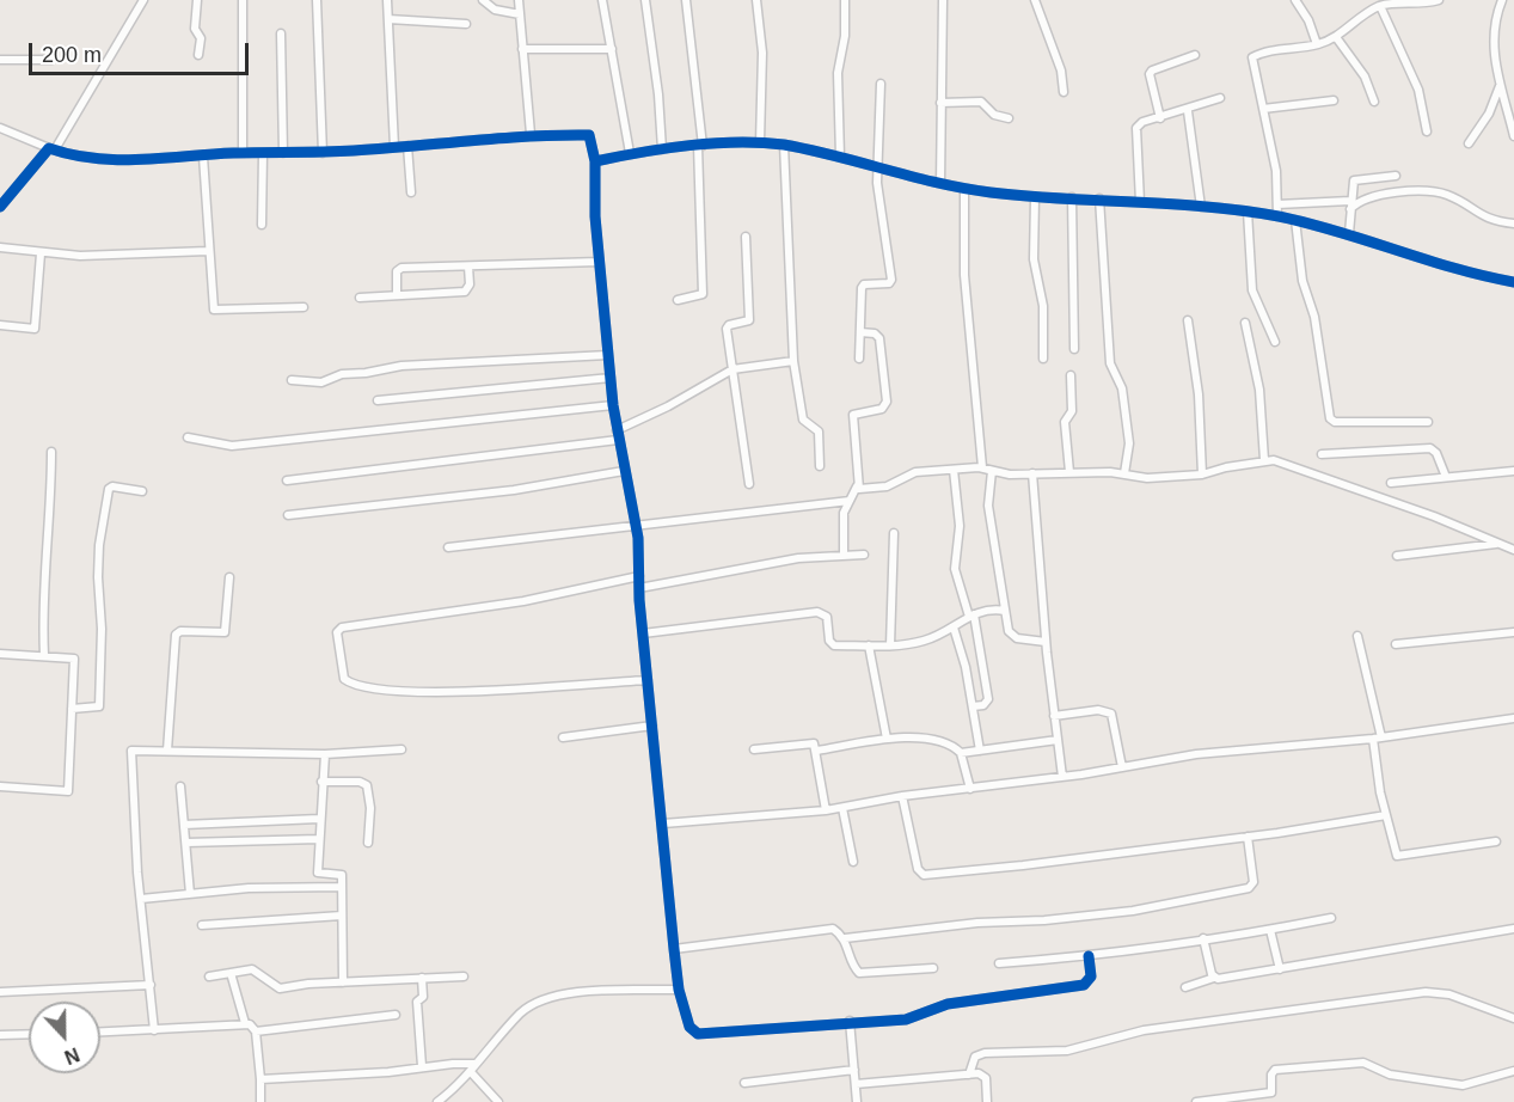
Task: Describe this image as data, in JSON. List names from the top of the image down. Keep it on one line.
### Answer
{"scale_bar":"200 m","north":"bottom"}
